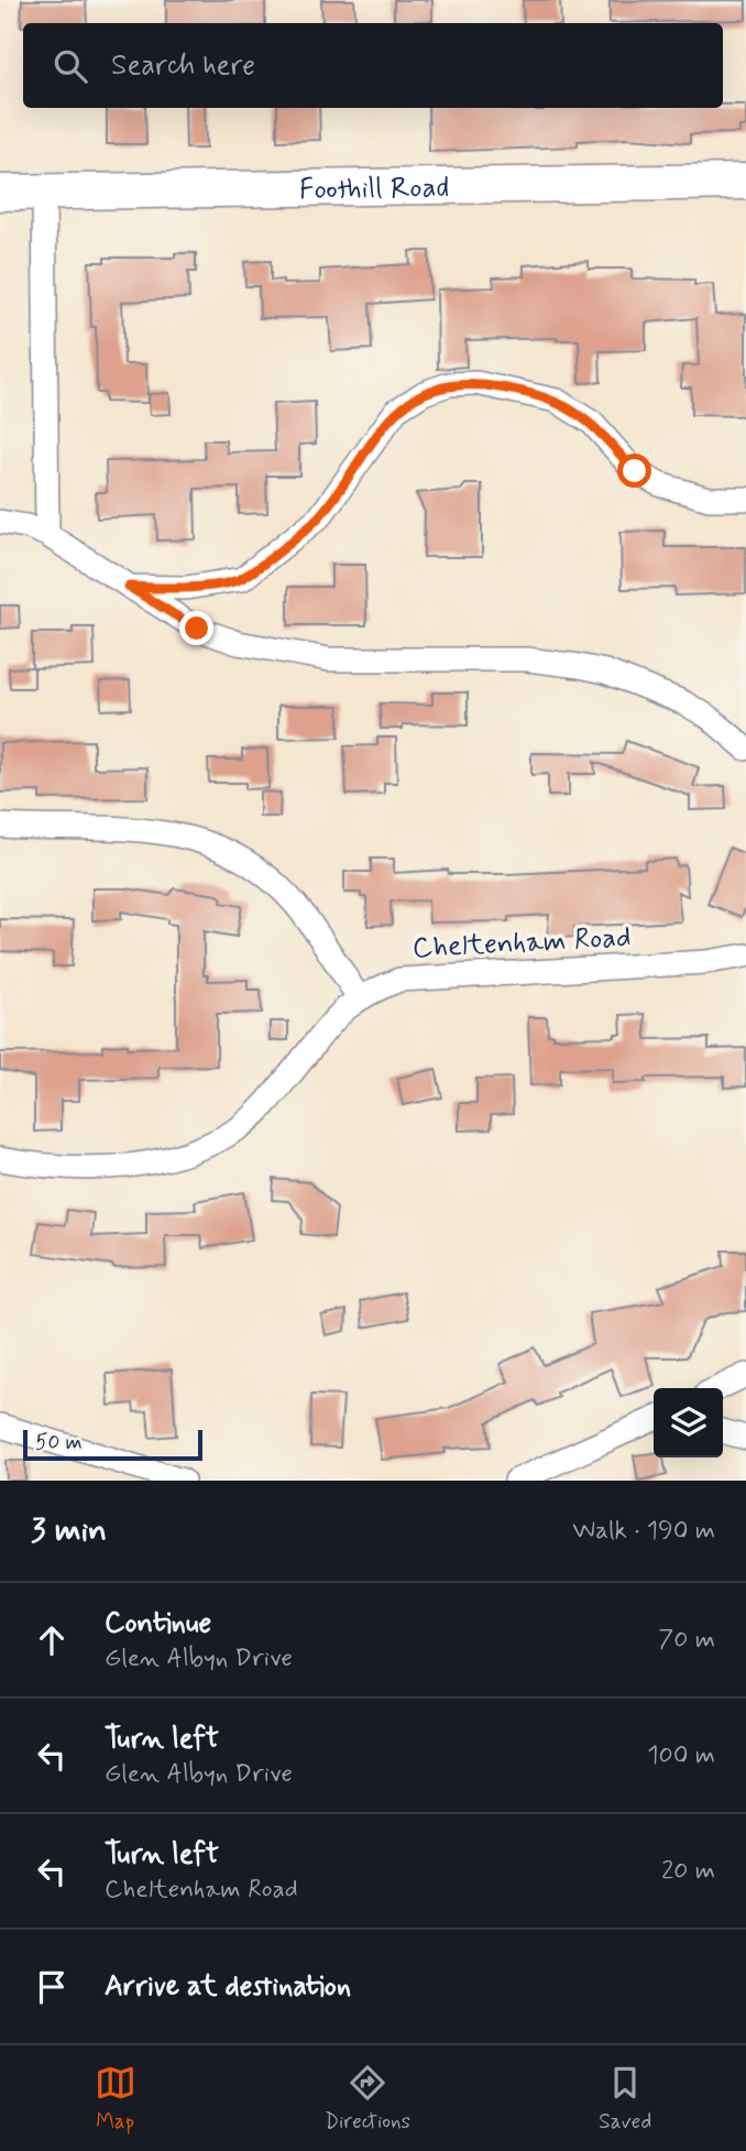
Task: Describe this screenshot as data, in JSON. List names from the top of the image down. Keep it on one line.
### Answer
{"streets":{"main road":["Foothill Road"],"street":["Cheltenham Road"]},"scale_bar":"50 m","page":{"search":"Search here","scale":"50 m","heading":["3 min","Walk · 190 m"],"list":[["Continue","Glen Albyn Drive","70 m"],["Turn left","Glen Albyn Drive","100 m"],["Turn left","Cheltenham Road","20 m"],"Arrive at destination"],"nav":["Map","Directions","Saved"]}}
